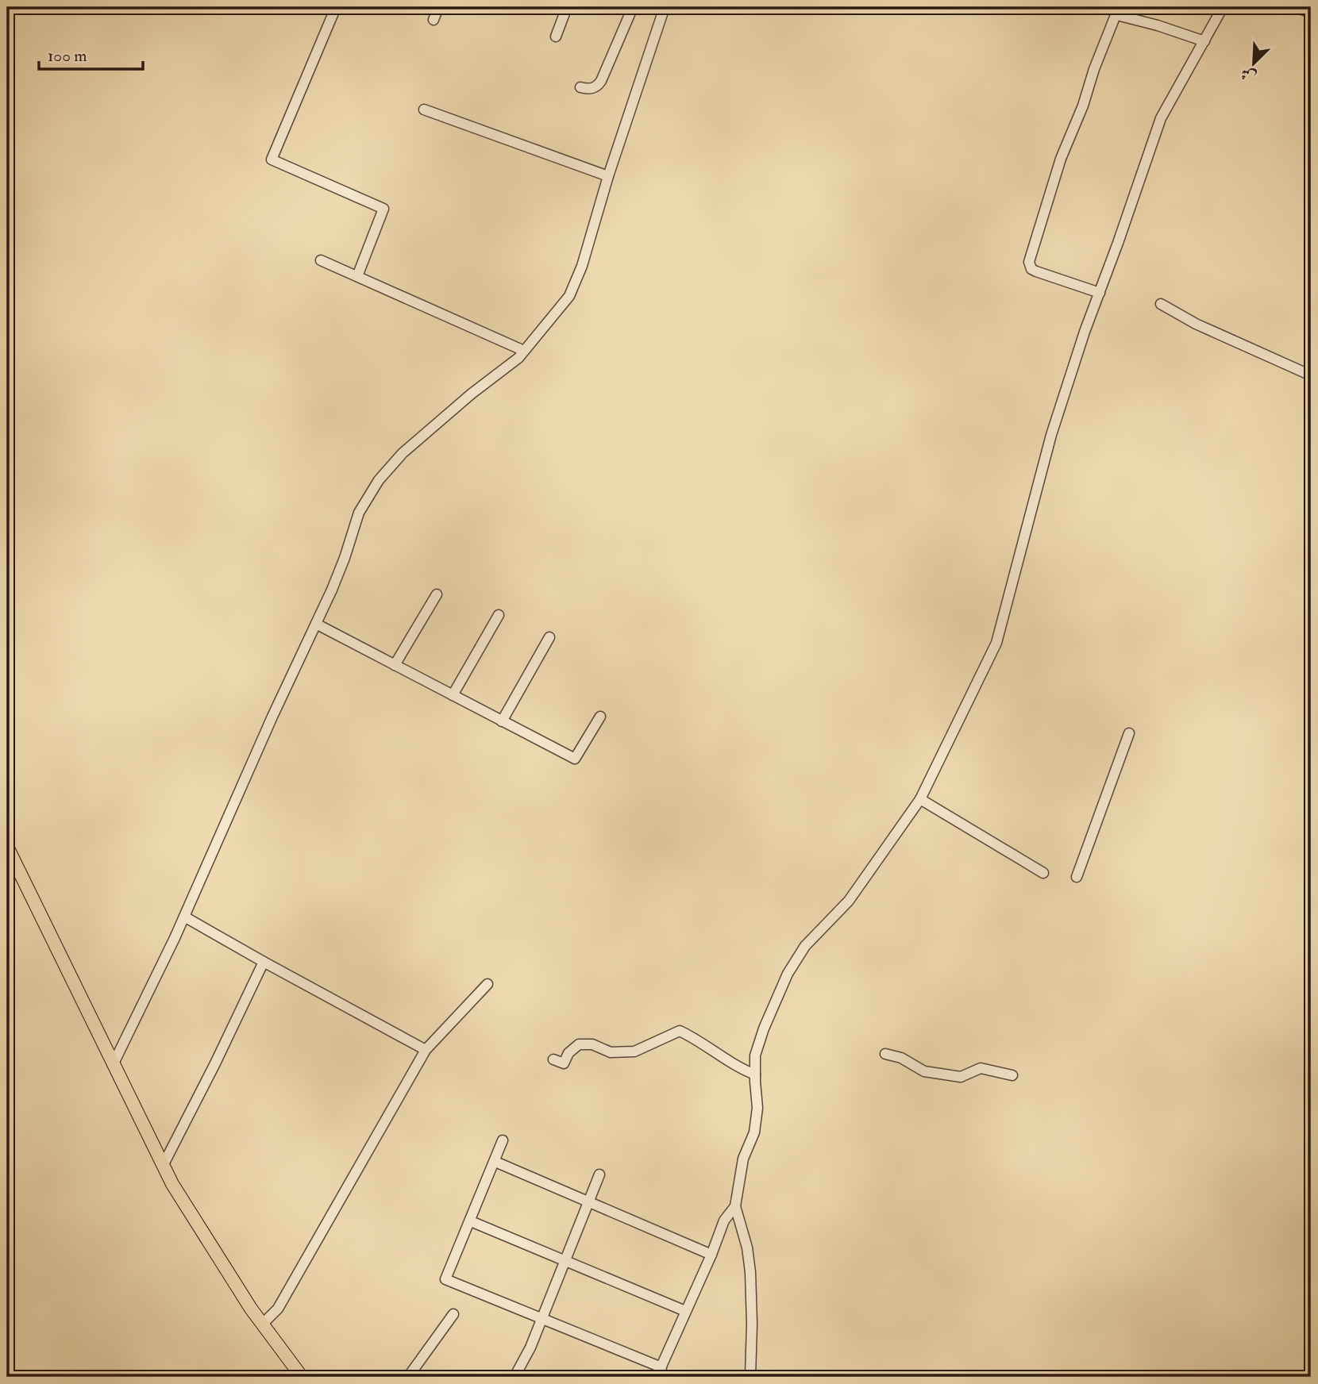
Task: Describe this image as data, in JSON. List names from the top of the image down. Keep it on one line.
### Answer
{"scale_bar":"100 m","north":"bottom left"}
